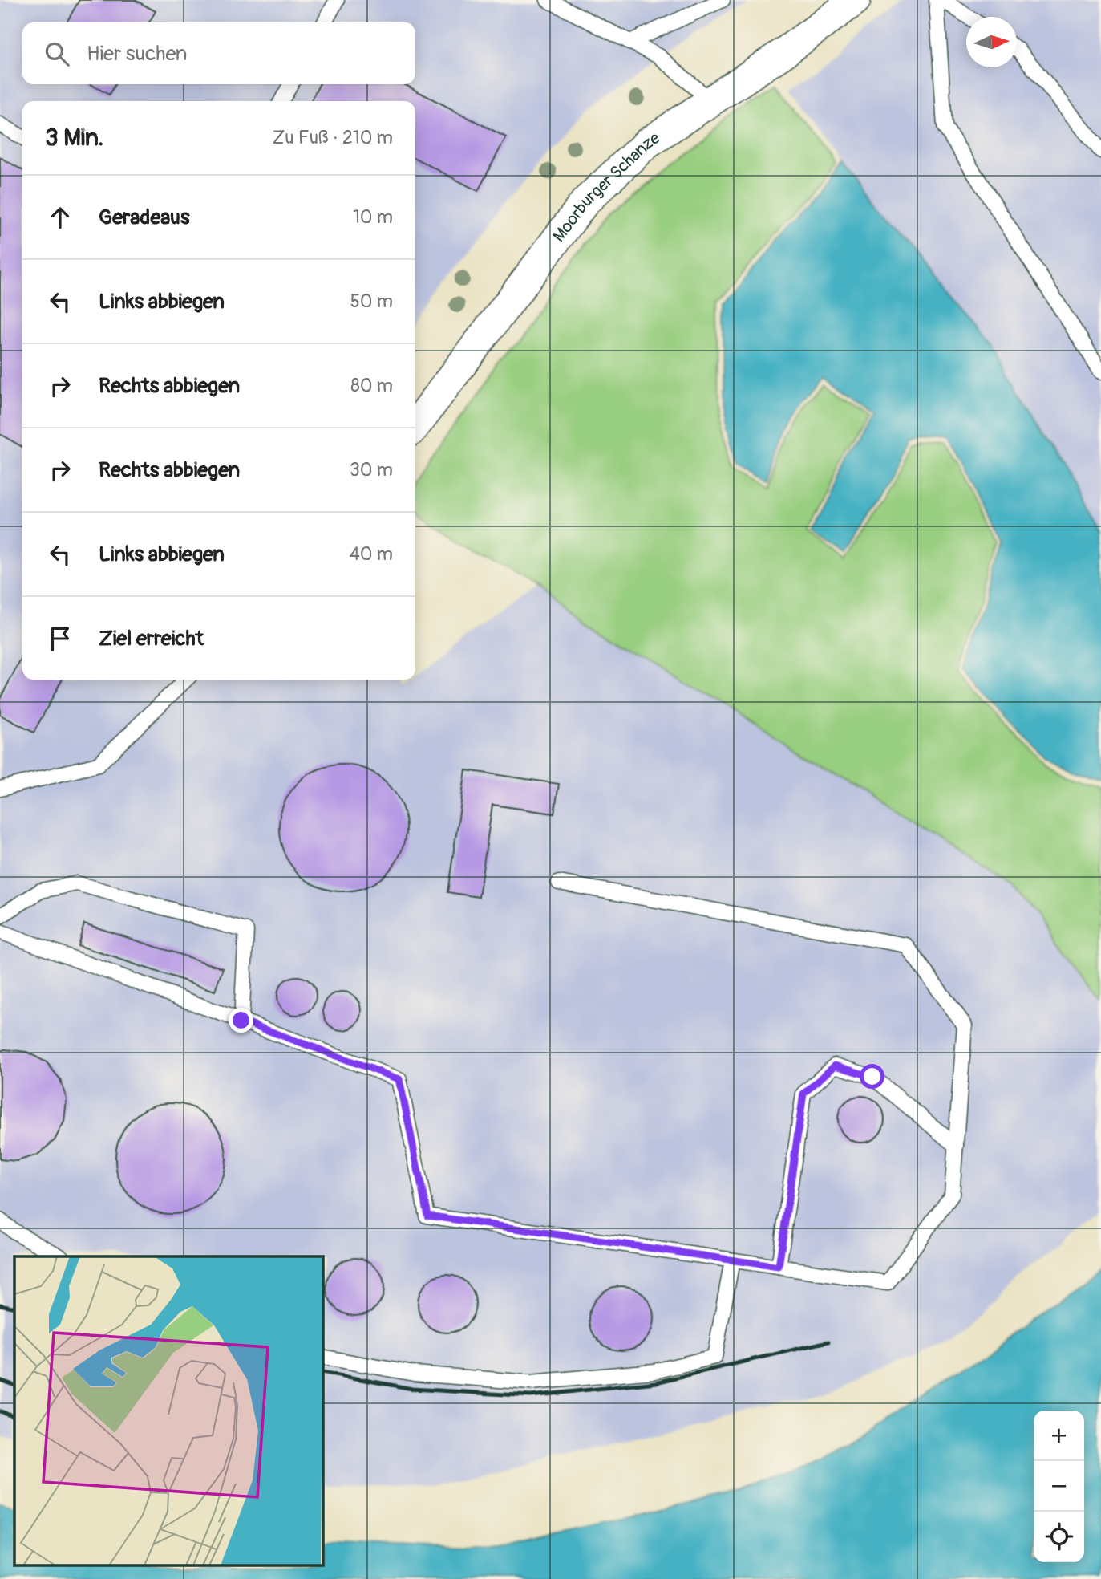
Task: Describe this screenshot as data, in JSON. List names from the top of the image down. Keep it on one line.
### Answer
{"streets":{"street":["Moorburger Schanze"]},"north":"right","page":{"search":"Hier suchen","heading":["3 Min.","Zu Fuß · 210 m"],"list":[["Geradeaus","10 m"],["Links abbiegen","50 m"],["Rechts abbiegen","80 m"],["Rechts abbiegen","30 m"],["Links abbiegen","40 m"],"Ziel erreicht"],"map_buttons":["+","−"]}}
